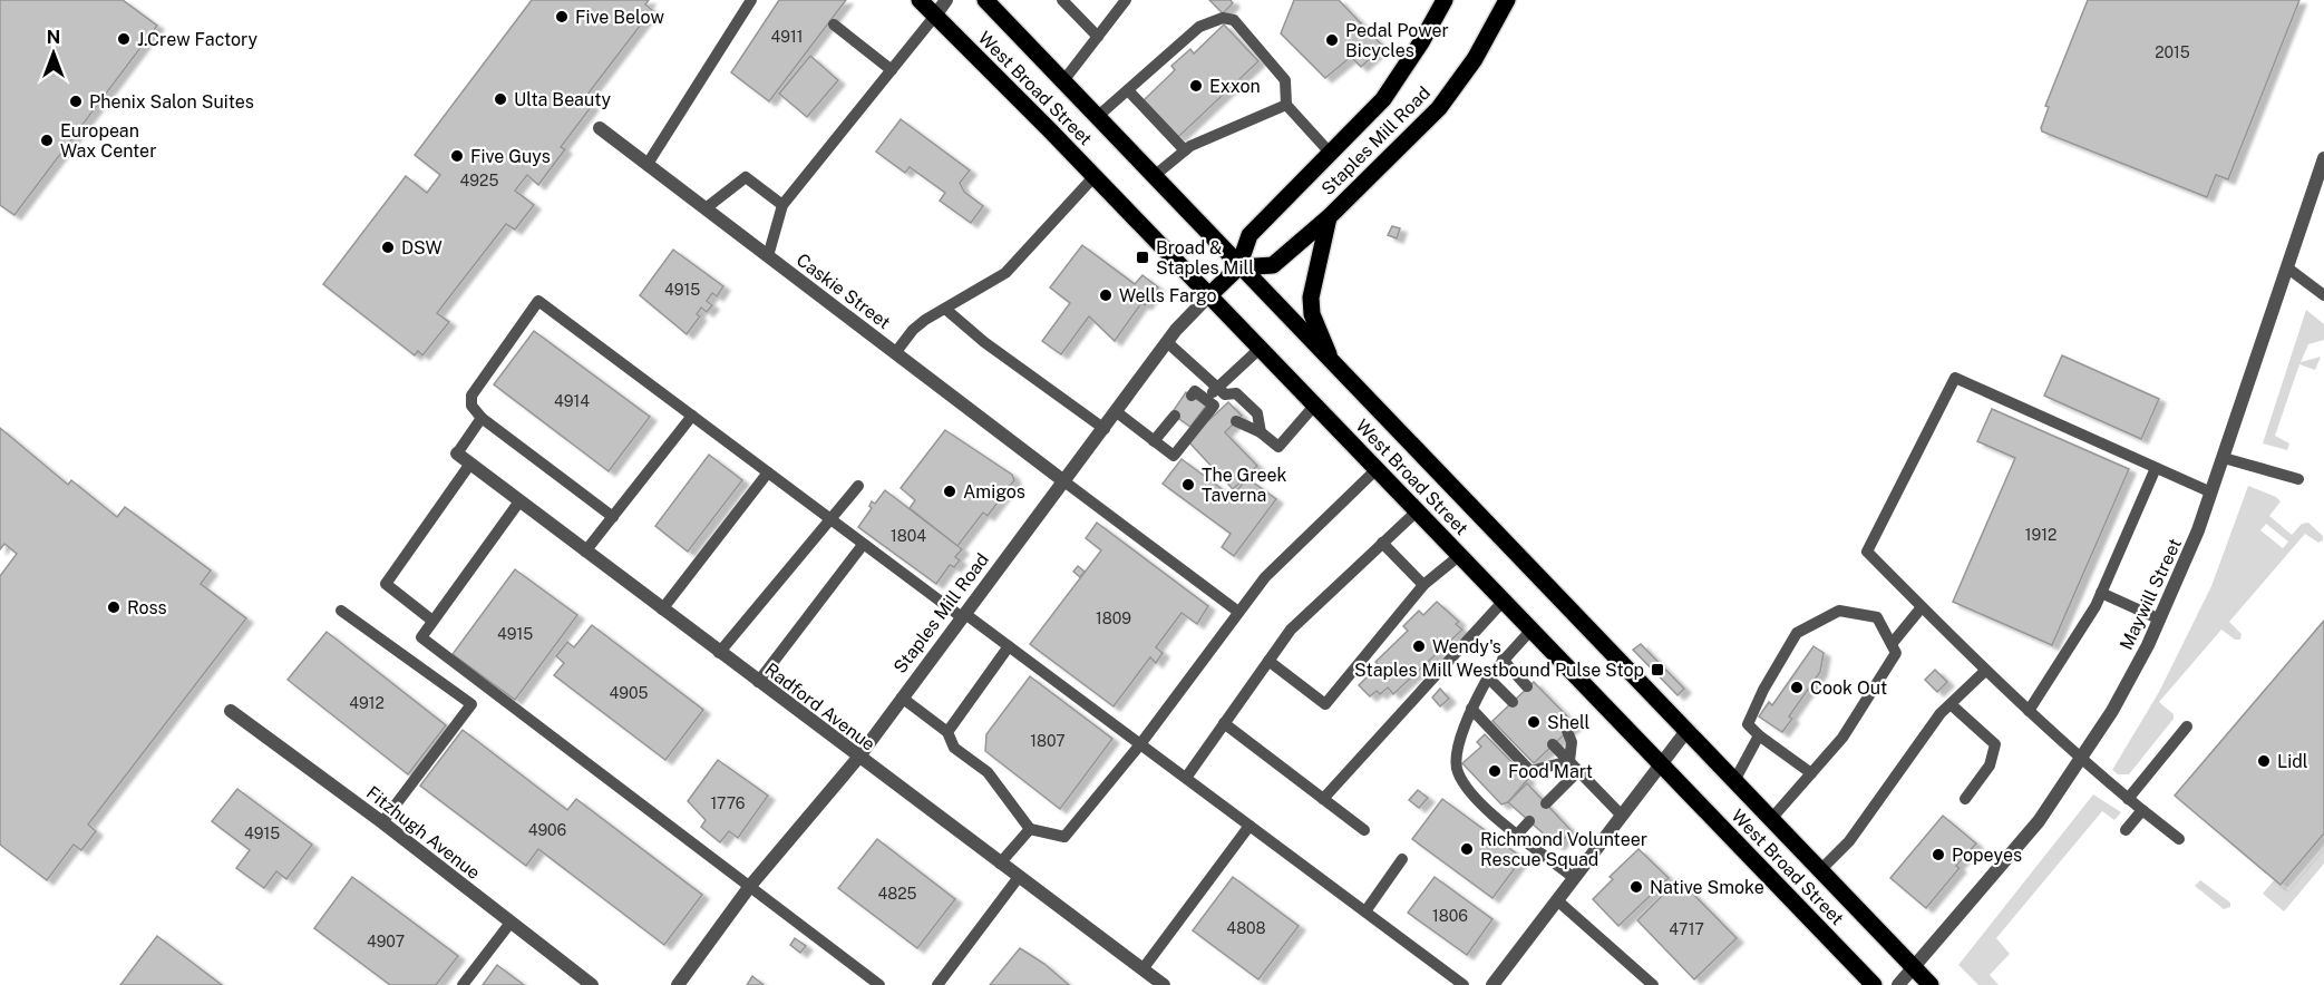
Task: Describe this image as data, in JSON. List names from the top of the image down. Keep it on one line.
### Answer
{"streets":{"main road":["West Broad Street","Staples Mill Road"],"street":["Caskie Street","Maywill Street","Radford Avenue","Fitzhugh Avenue"]},"crossings":[["West Broad Street","Staples Mill Road"],["West Broad Street","Maywill Street"],["Staples Mill Road","Caskie Street"],["Staples Mill Road","Radford Avenue"]],"places":{"other":["Five Below","J.Crew Factory","Pedal Power Bicycles","Exxon","Ulta Beauty","Phenix Salon Suites","European Wax Center","Five Guys","DSW","Wells Fargo","The Greek Taverna","Amigos","Ross","Wendy's","Cook Out","Shell","Lidl","Food Mart","Richmond Volunteer Rescue Squad","Popeyes","Native Smoke"],"transit":["Broad & Staples Mill","Staples Mill Westbound Pulse Stop"]},"house_numbers":["4911","2015","4925","4915","4914","1912","1804","1809","4915","4905","4912","1807","1776","4906","4915","4825","1806","4808","4717","4907"],"north":"top"}
